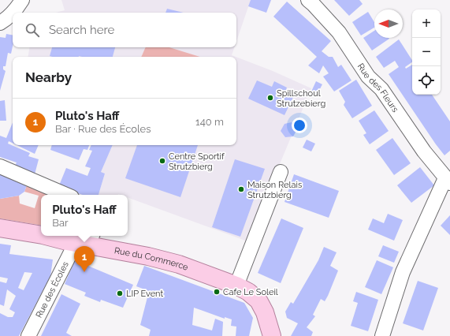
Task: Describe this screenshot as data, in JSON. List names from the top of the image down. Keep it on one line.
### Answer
{"streets":{"main road":["Rue du Commerce"],"street":["Rue des Fleurs","Rue des Écoles"]},"crossings":[["Rue du Commerce","Rue des Écoles"]],"places":["Spillschoul Strutzebierg","Centre Sportif Strutzbierg","Maison Relais Strutzbierg","Cafe Le Soleil","LIP Event"],"north":"left","page":{"map_buttons":["+","−"],"search":"Search here","heading":"Nearby","list":[{"mark":"1","name":"Pluto's Haff","note":"Bar · Rue des Écoles","value":"140 m"}],"popup":["Pluto's Haff","Bar"],"pins":"1"}}
